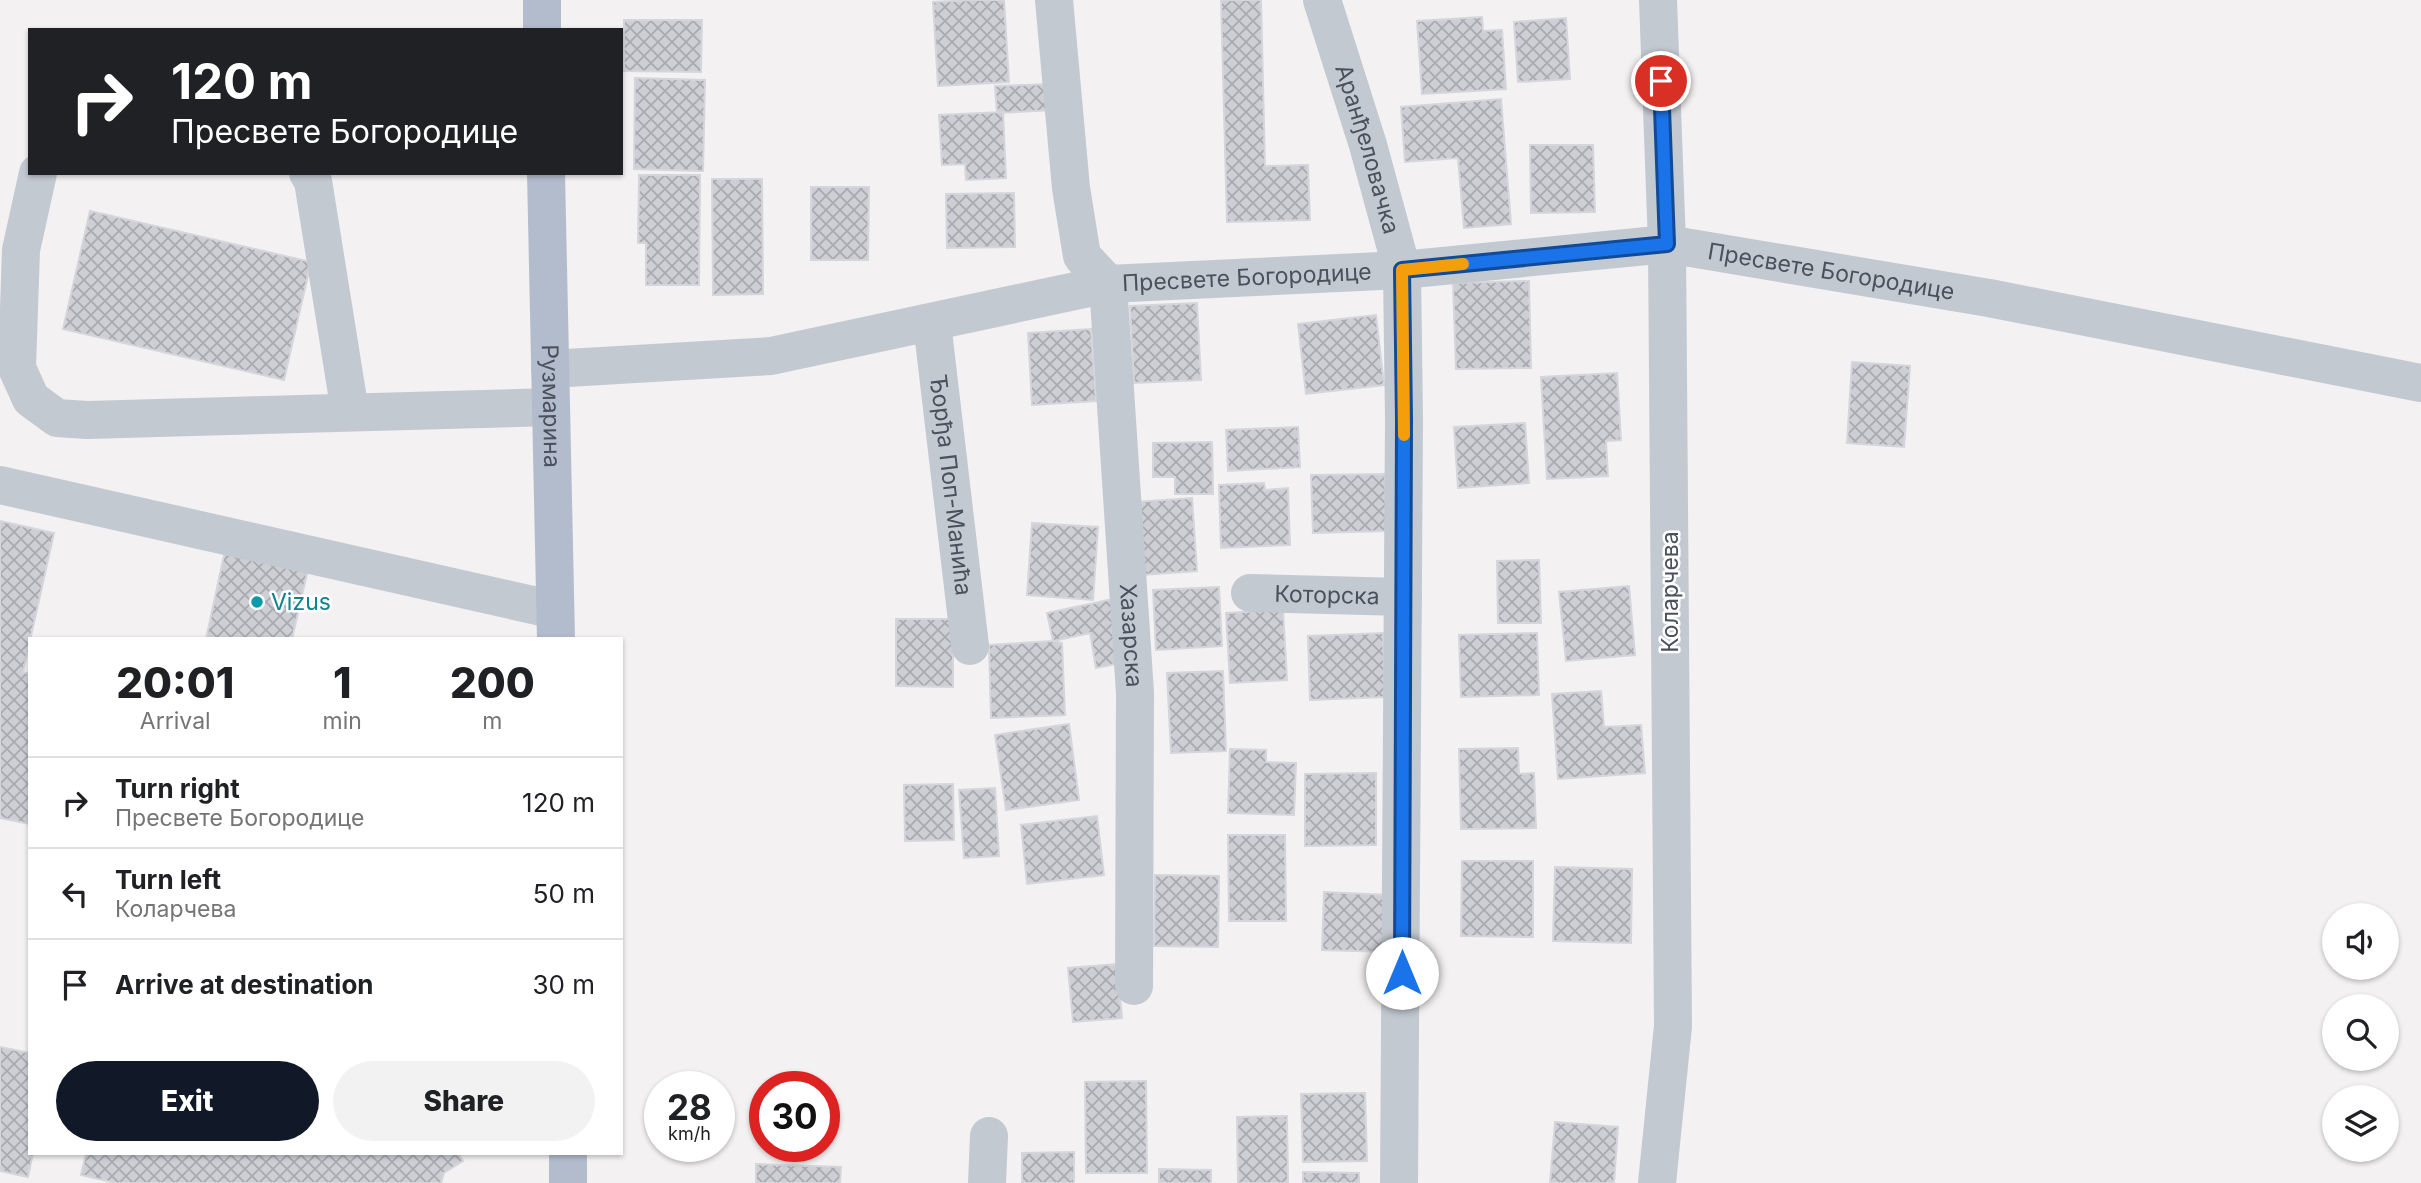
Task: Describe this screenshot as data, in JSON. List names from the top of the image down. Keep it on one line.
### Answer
{"streets":{"main road":["Рузмарина"],"street":["Аранђеловачка","Пресвете Богородице","Ђорђа Поп-Манића","Коларчева","Которска","Хазарска"]},"crossings":[["Аранђеловачка","Пресвете Богородице"],["Аранђеловачка","Которска"],["Пресвете Богородице","Рузмарина"],["Пресвете Богородице","Ђорђа Поп-Манића"],["Пресвете Богородице","Коларчева"],["Пресвете Богородице","Хазарска"]],"places":["Vizus"],"page":{"turn":["120 m","Пресвете Богородице"],"eta":["20:01","Arrival","1","min","200","m"],"list":[{"name":"Turn right","note":"Пресвете Богородице","value":"120 m"},{"name":"Turn left","note":"Коларчева","value":"50 m"},{"name":"Arrive at destination","value":"30 m"}],"buttons":["Exit","Share"],"speed":"28 km/h","limit":"30"}}
